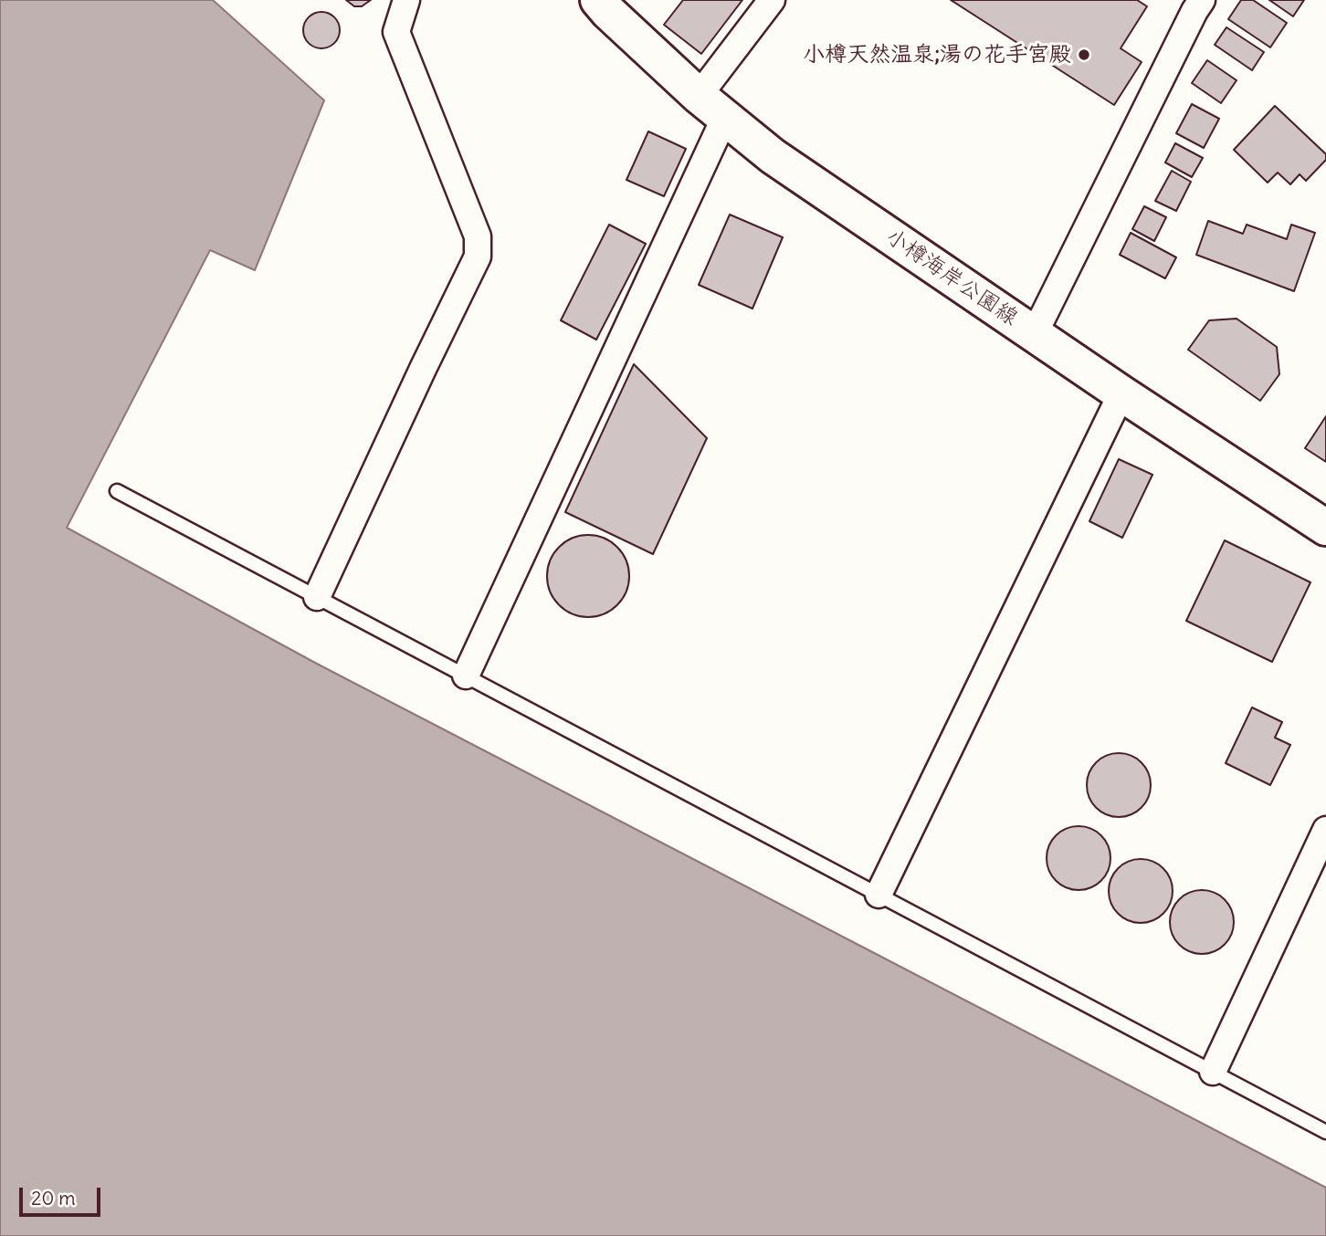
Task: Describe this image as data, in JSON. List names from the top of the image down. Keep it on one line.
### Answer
{"streets":{"main road":["小樽海岸公園線"]},"places":["小樽天然温泉;湯の花手宮殿"],"scale_bar":"20 m"}
